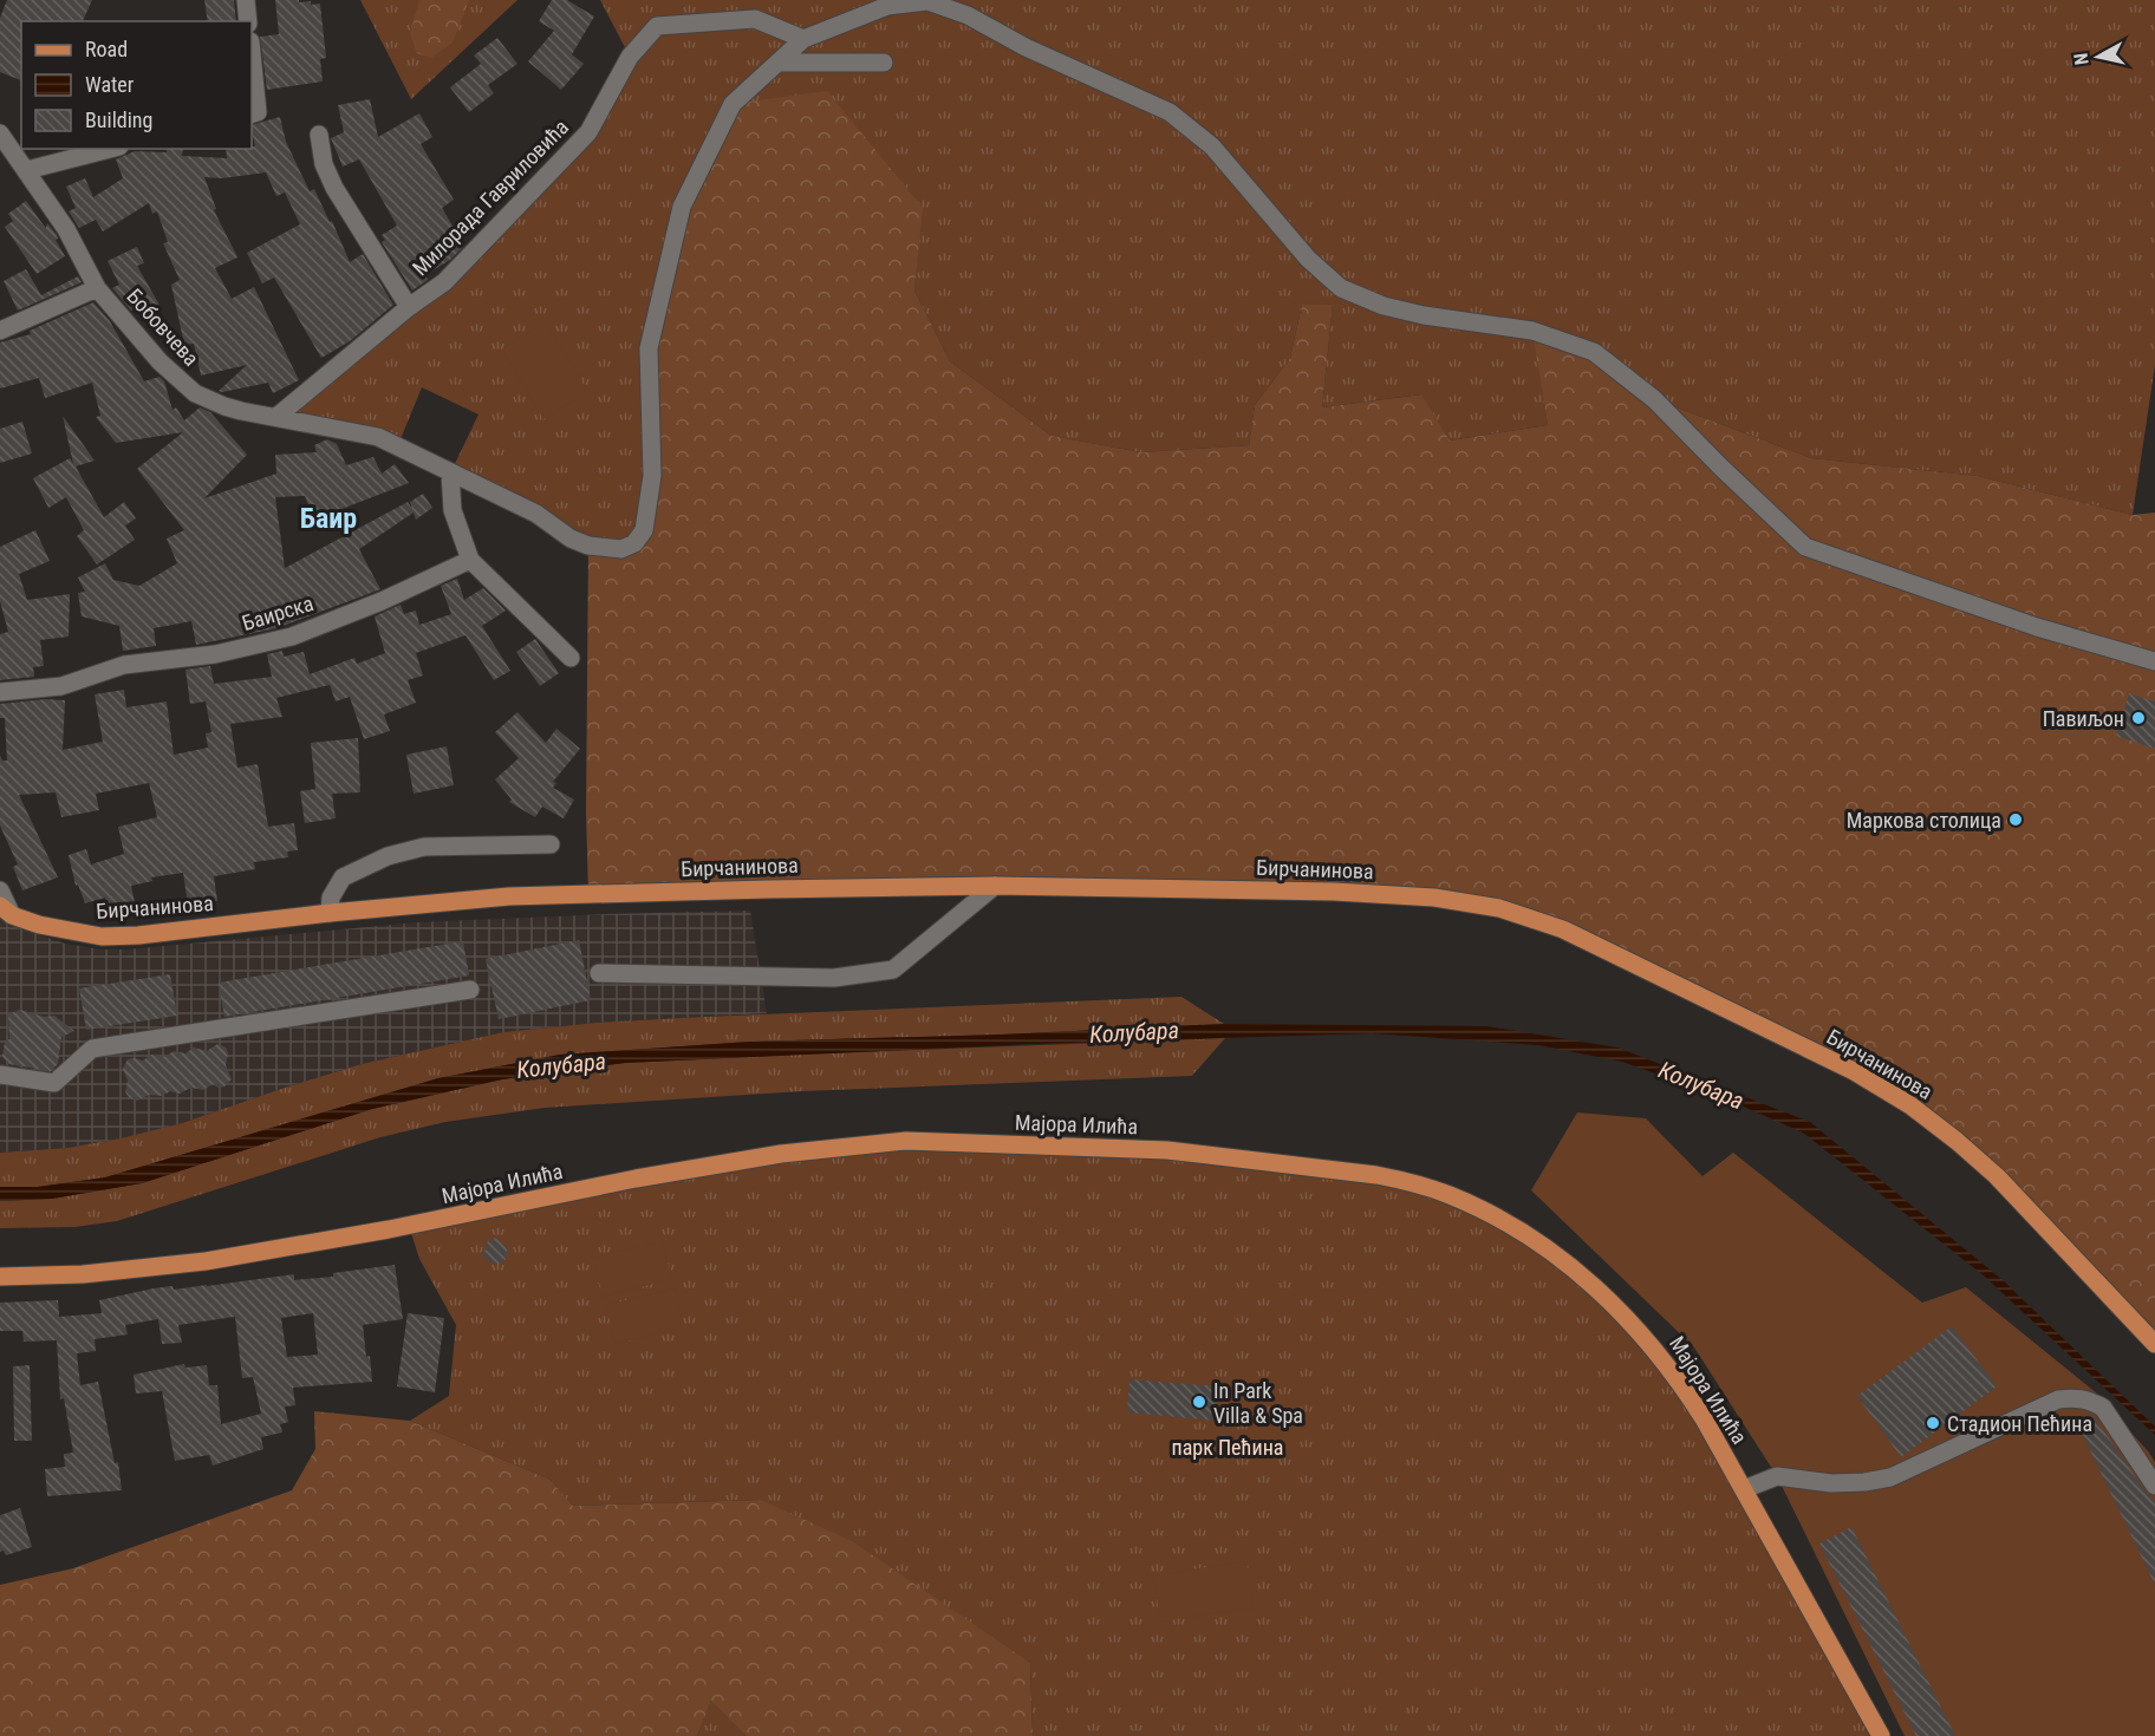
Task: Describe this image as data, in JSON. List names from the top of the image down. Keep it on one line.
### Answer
{"streets":{"main road":["Бирчанинова","Мајора Илића"],"street":["Милорада Гавриловића","Бобовчева","Баирска"]},"crossings":[["Милорада Гавриловића","Бобовчева"]],"districts":["Баир"],"water":["Колубара"],"parks":["парк Пећина"],"places":["Павиљон","Маркова столица","In Park Villa & Spa","Стадион Пећина"],"legend":["Road","Water","Building"],"north":"left"}
